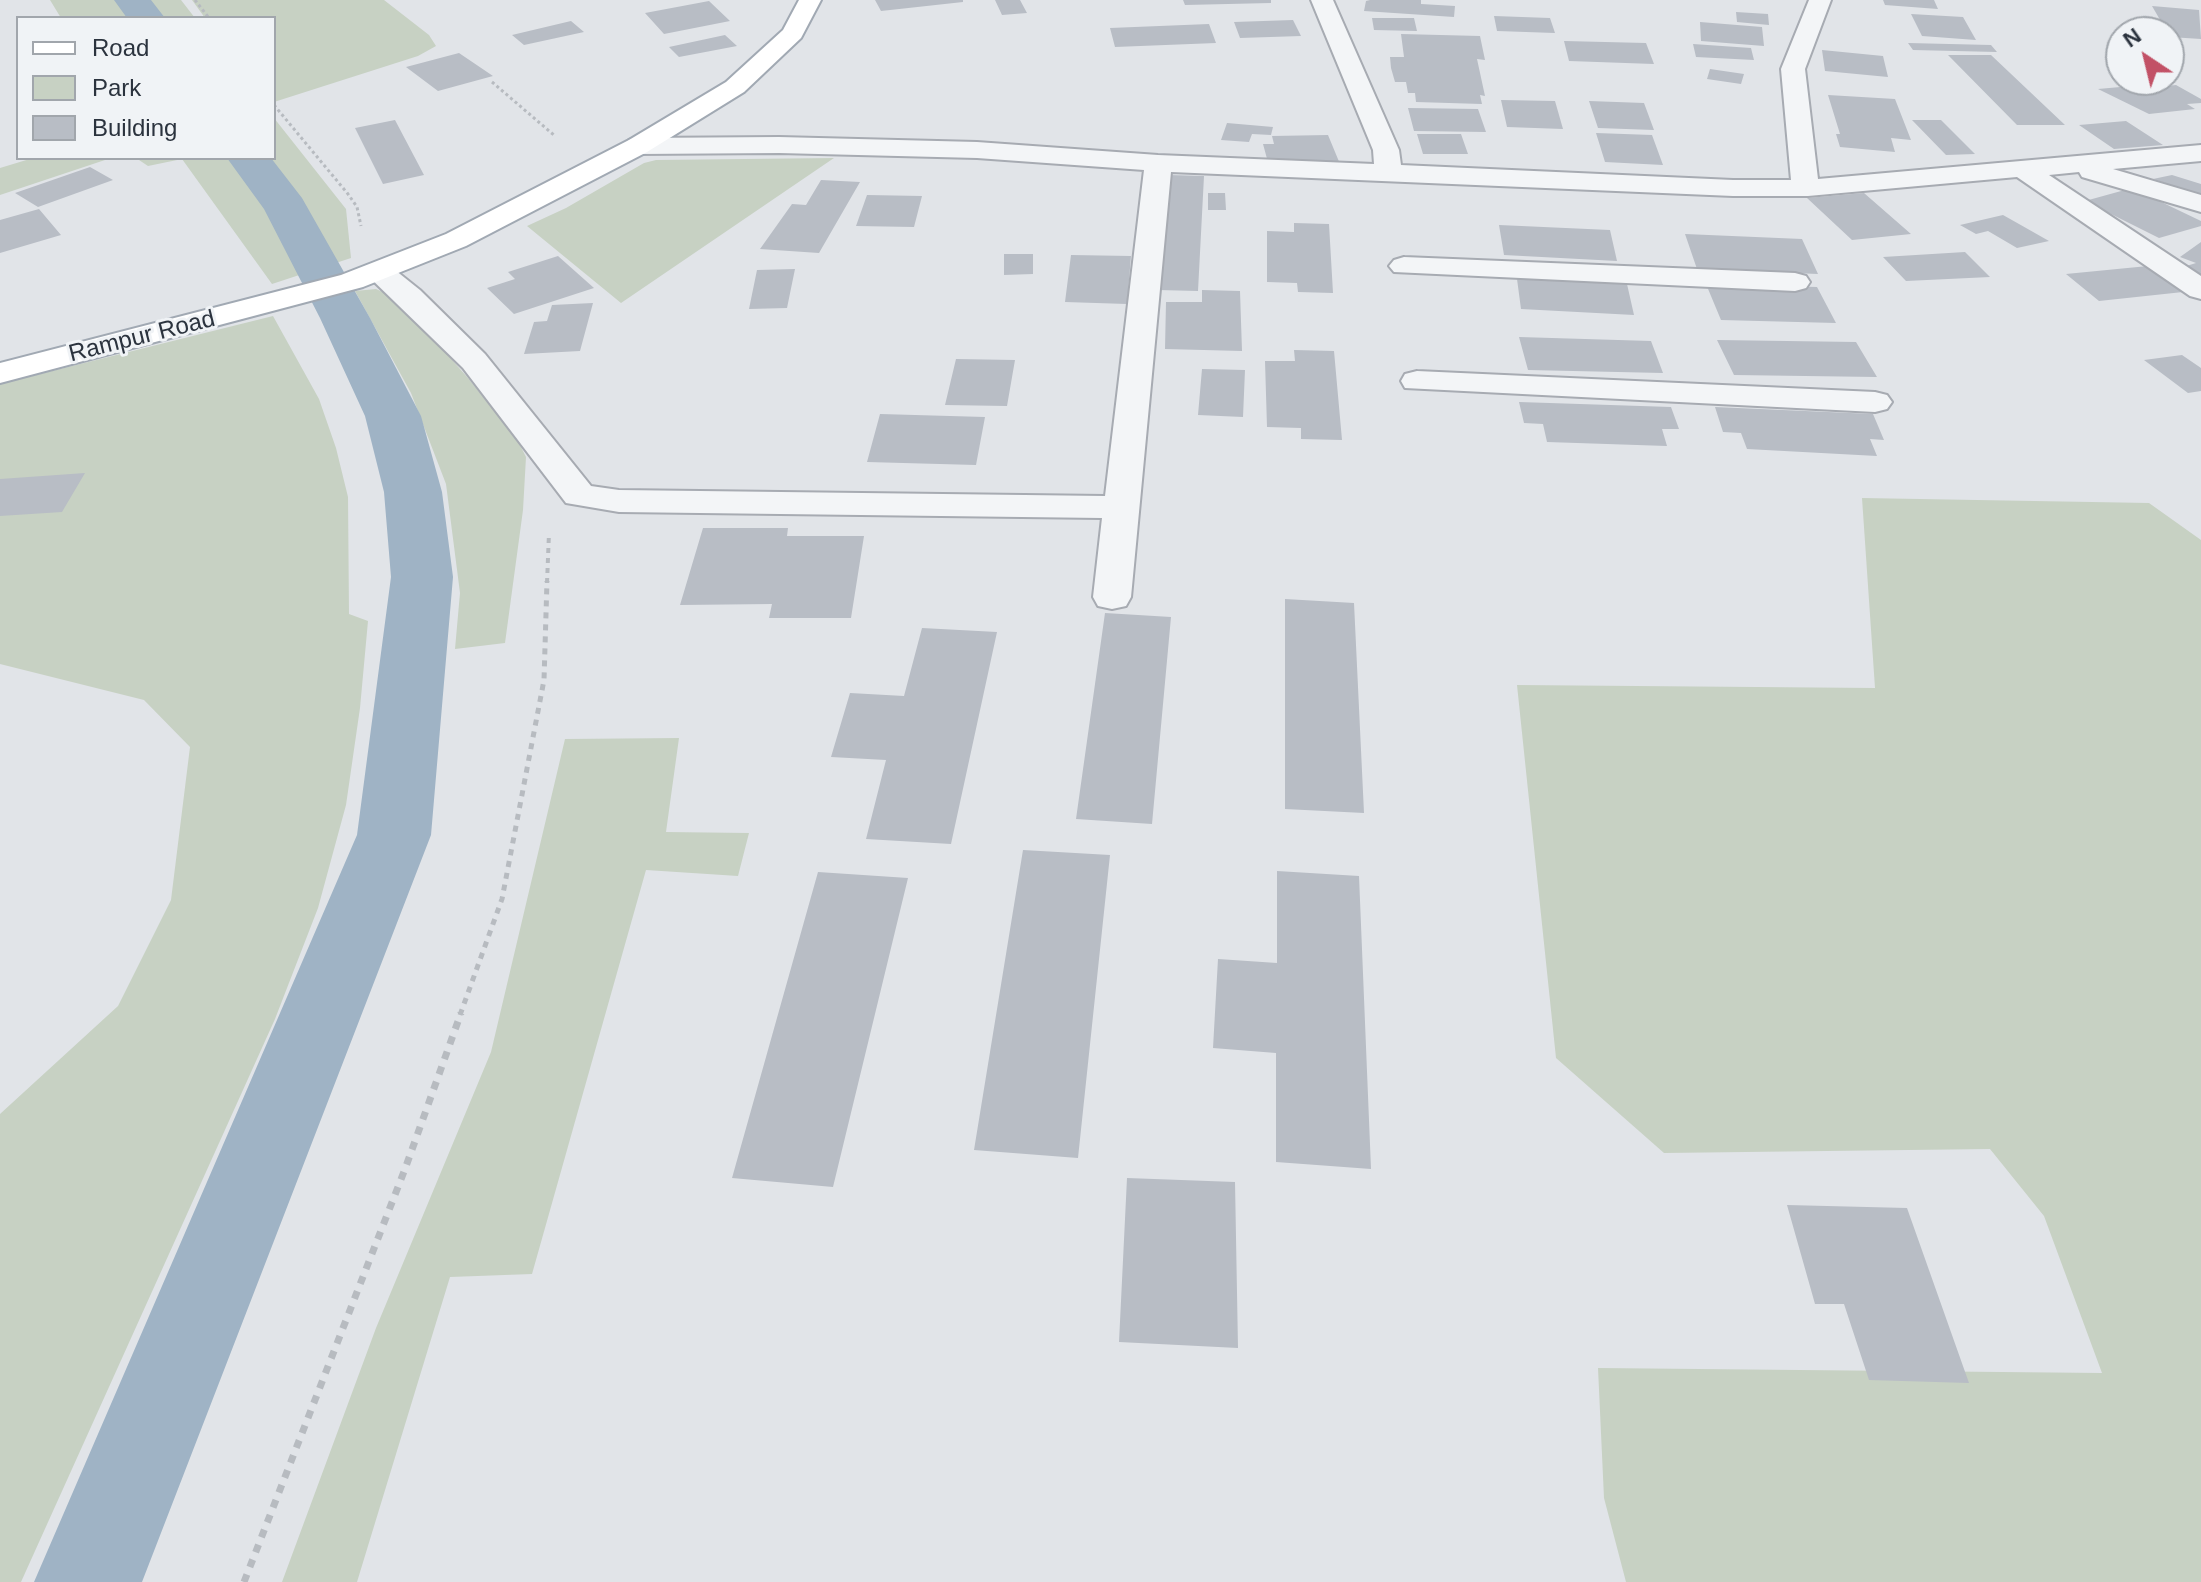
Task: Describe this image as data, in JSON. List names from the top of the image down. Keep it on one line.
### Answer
{"streets":{"main road":["Rampur Road"]},"legend":["Road","Park","Building"],"north":"top left"}
